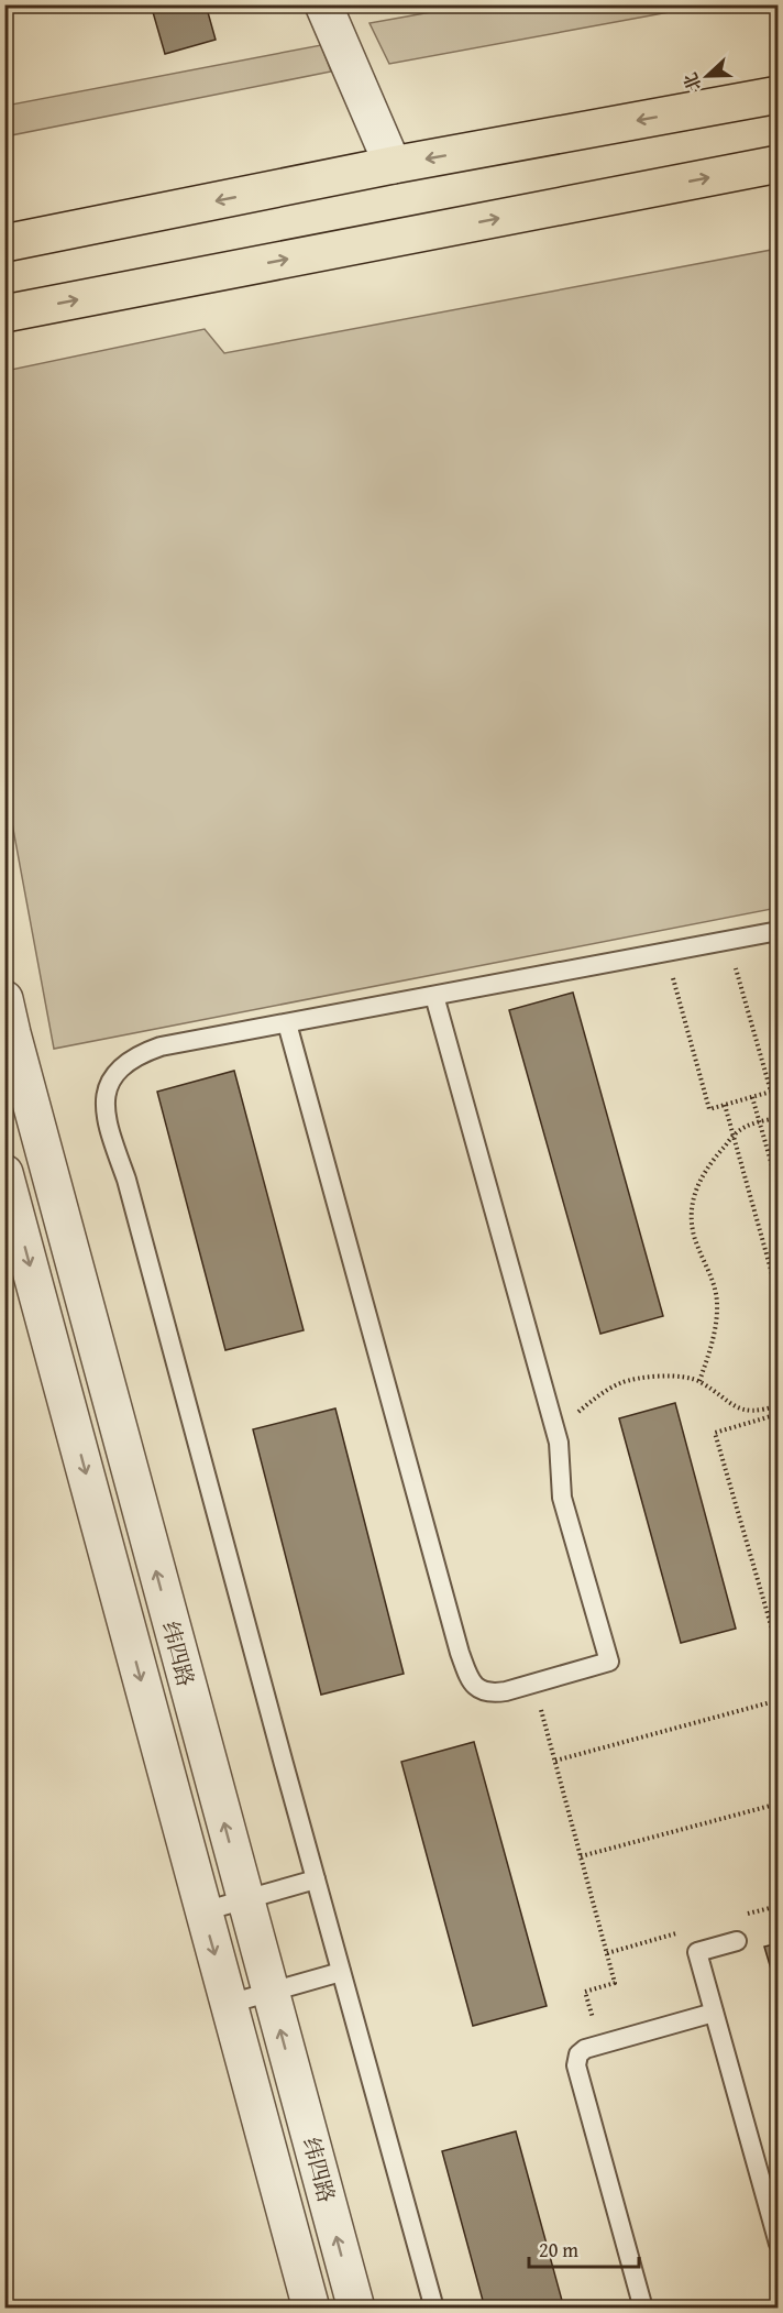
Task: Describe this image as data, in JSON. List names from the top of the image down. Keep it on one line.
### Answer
{"streets":{"street":["纬四路"]},"scale_bar":"20 m","north":"left"}
